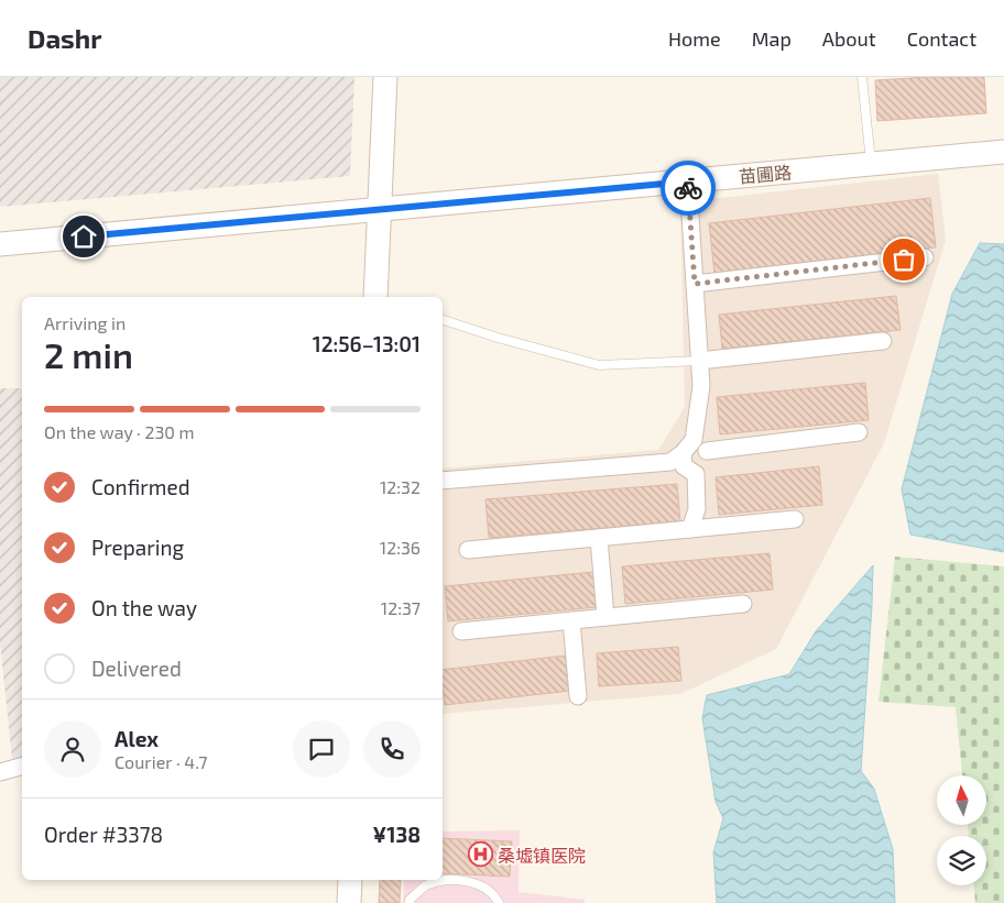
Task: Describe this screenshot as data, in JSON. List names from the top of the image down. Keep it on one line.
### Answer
{"streets":{"street":["苗圃路"]},"places":{"hospital":["桑墟镇医院"]},"north":"top","page":{"header":"Dashr","nav":["Home","Map","About","Contact"],"heading":["2 min","Arriving in","12:56–13:01"],"panel":["Alex","Courier · 4.7","Order #3378","¥138"],"bar":"On the way · 230 m","list":[["Confirmed","12:32"],["Preparing","12:36"],["On the way","12:37"],"Delivered"]}}
